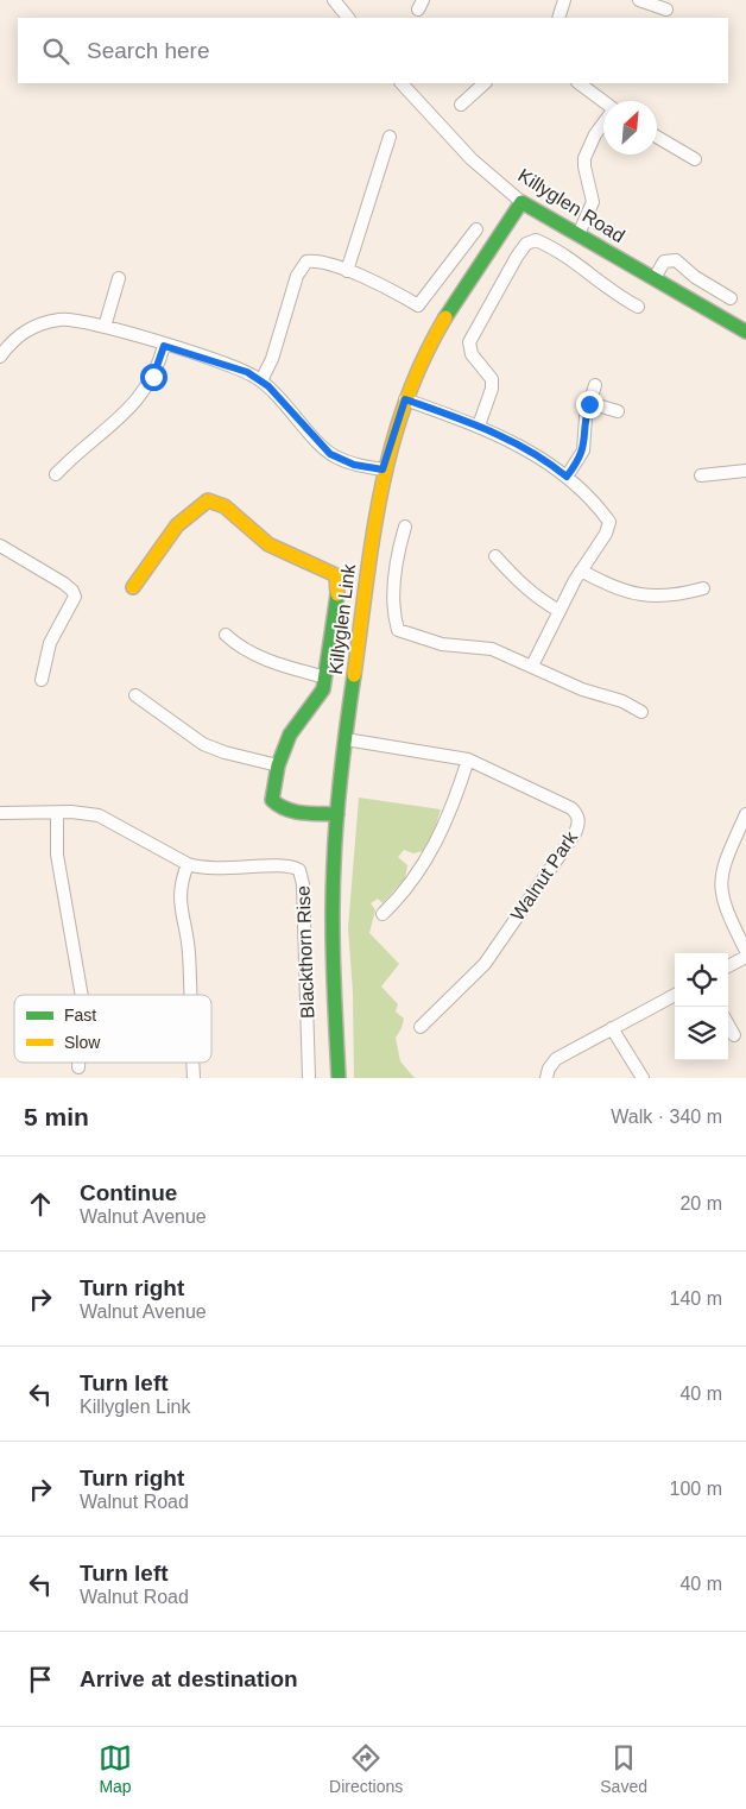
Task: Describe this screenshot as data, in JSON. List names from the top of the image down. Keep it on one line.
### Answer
{"streets":{"street":["Killyglen Road","Killyglen Link","Walnut Park","Blackthorn Rise"]},"crossings":[["Killyglen Road","Killyglen Link"],["Killyglen Link","Walnut Park"]],"legend":["Fast","Slow"],"north":"top right","page":{"search":"Search here","heading":["5 min","Walk · 340 m"],"list":[["Continue","Walnut Avenue","20 m"],["Turn right","Walnut Avenue","140 m"],["Turn left","Killyglen Link","40 m"],["Turn right","Walnut Road","100 m"],["Turn left","Walnut Road","40 m"],"Arrive at destination"],"nav":["Map","Directions","Saved"]}}
